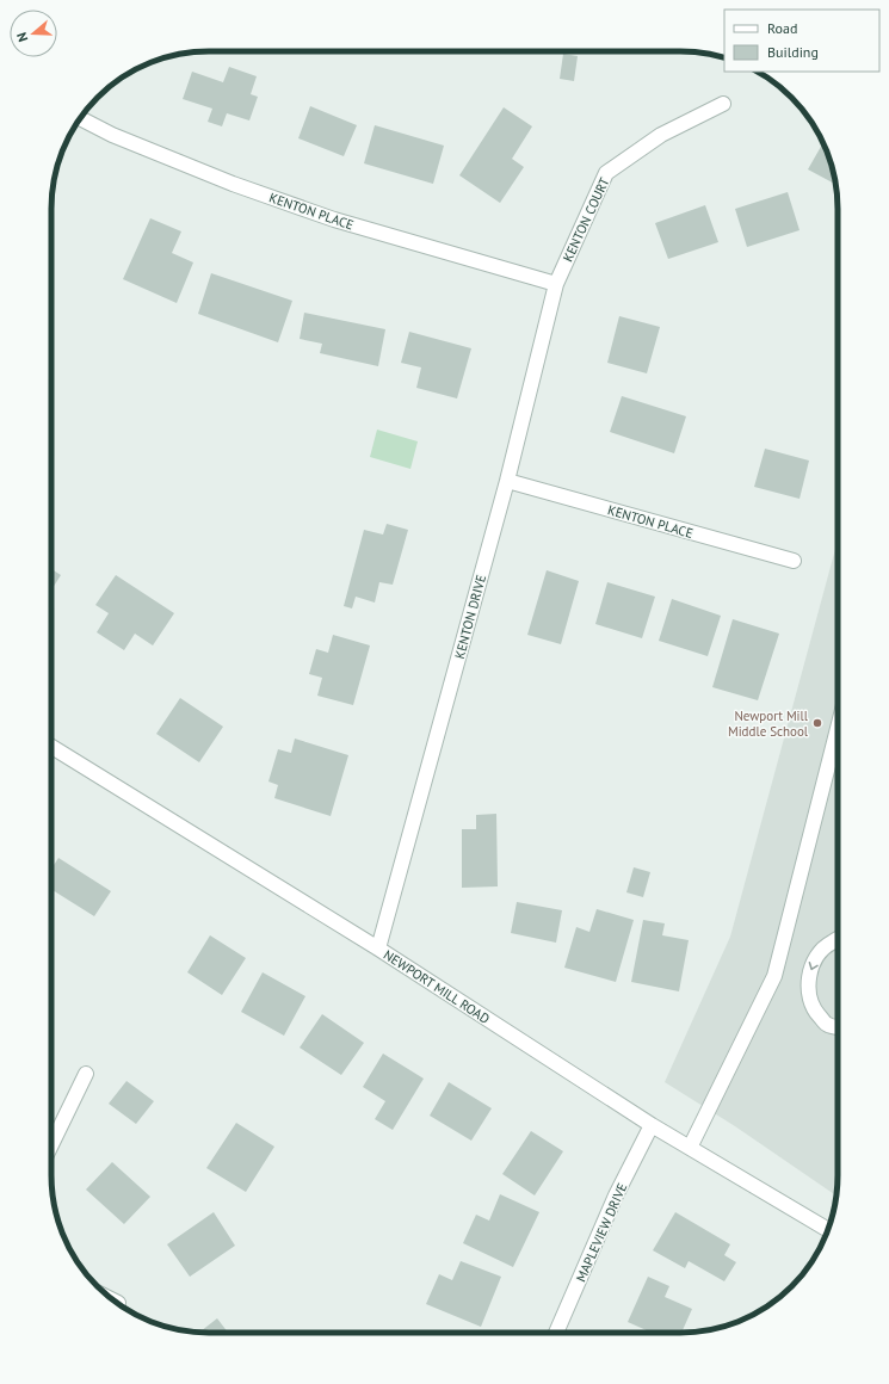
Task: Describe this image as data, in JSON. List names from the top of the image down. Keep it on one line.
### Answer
{"streets":{"street":["KENTON PLACE","KENTON COURT","KENTON DRIVE","NEWPORT MILL ROAD","MAPLEVIEW DRIVE"]},"crossings":[["KENTON PLACE","KENTON COURT"],["KENTON PLACE","KENTON DRIVE"],["KENTON COURT","KENTON DRIVE"],["KENTON DRIVE","NEWPORT MILL ROAD"],["NEWPORT MILL ROAD","MAPLEVIEW DRIVE"]],"places":["Newport Mill Middle School"],"legend":["Road","Building"],"north":"left"}
